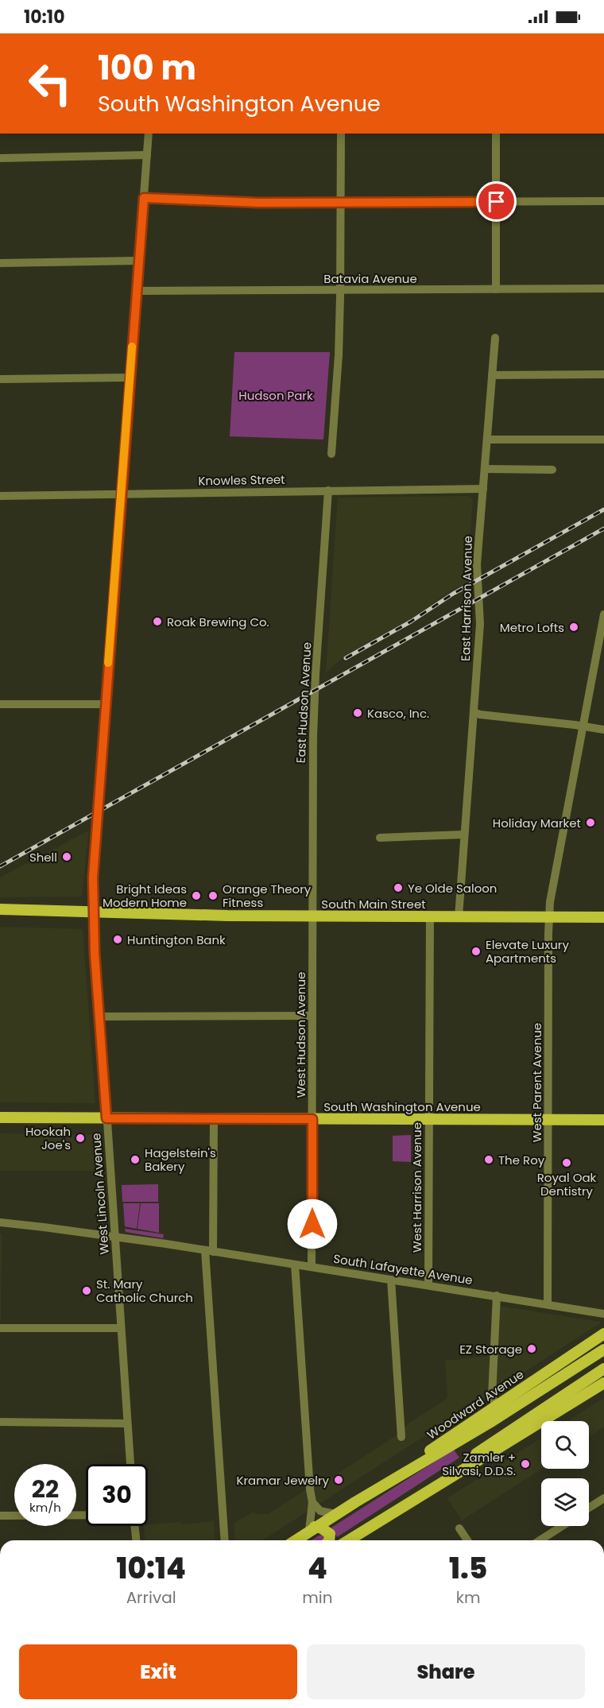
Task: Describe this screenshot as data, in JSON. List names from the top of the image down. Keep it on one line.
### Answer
{"streets":{"main road":["South Main Street","South Washington Avenue","Woodward Avenue"],"street":["Batavia Avenue","Knowles Street","East Harrison Avenue","East Hudson Avenue","West Hudson Avenue","West Parent Avenue","West Harrison Avenue","West Lincoln Avenue","South Lafayette Avenue"]},"crossings":[["Batavia Avenue","West Lincoln Avenue"],["Knowles Street","East Harrison Avenue"],["Knowles Street","East Hudson Avenue"],["Knowles Street","West Lincoln Avenue"],["East Harrison Avenue","South Main Street"],["East Hudson Avenue","South Main Street"],["East Hudson Avenue","West Hudson Avenue"],["South Main Street","West Hudson Avenue"],["South Main Street","West Parent Avenue"],["South Main Street","West Harrison Avenue"],["South Main Street","West Lincoln Avenue"],["West Hudson Avenue","South Washington Avenue"],["West Hudson Avenue","South Lafayette Avenue"],["West Parent Avenue","South Washington Avenue"],["West Parent Avenue","South Lafayette Avenue"],["South Washington Avenue","West Harrison Avenue"],["South Washington Avenue","West Lincoln Avenue"],["West Harrison Avenue","South Lafayette Avenue"],["West Lincoln Avenue","South Lafayette Avenue"]],"parks":["Hudson Park"],"places":["Roak Brewing Co.","Metro Lofts","Kasco, Inc.","Holiday Market","Shell","Ye Olde Saloon","Bright Ideas Modern Home","Orange Theory Fitness","Huntington Bank","Elevate Luxury Apartments","Hookah Joe's","Hagelstein's Bakery","The Roy","Royal Oak Dentistry","St. Mary Catholic Church","EZ Storage","Zamler + Silvasi, D.D.S.","Kramar Jewelry"],"page":{"status":"10:10","turn":["100 m","South Washington Avenue"],"speed":"22 km/h","limit":"30","eta":["10:14","Arrival","4","min","1.5","km"],"buttons":["Exit","Share"]}}
